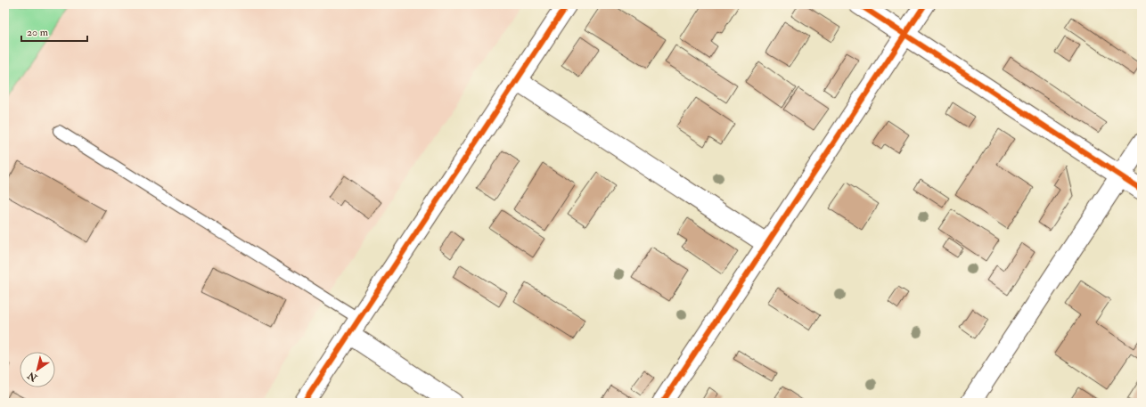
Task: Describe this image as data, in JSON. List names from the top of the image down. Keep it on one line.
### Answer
{"scale_bar":"20 m","north":"bottom left"}
